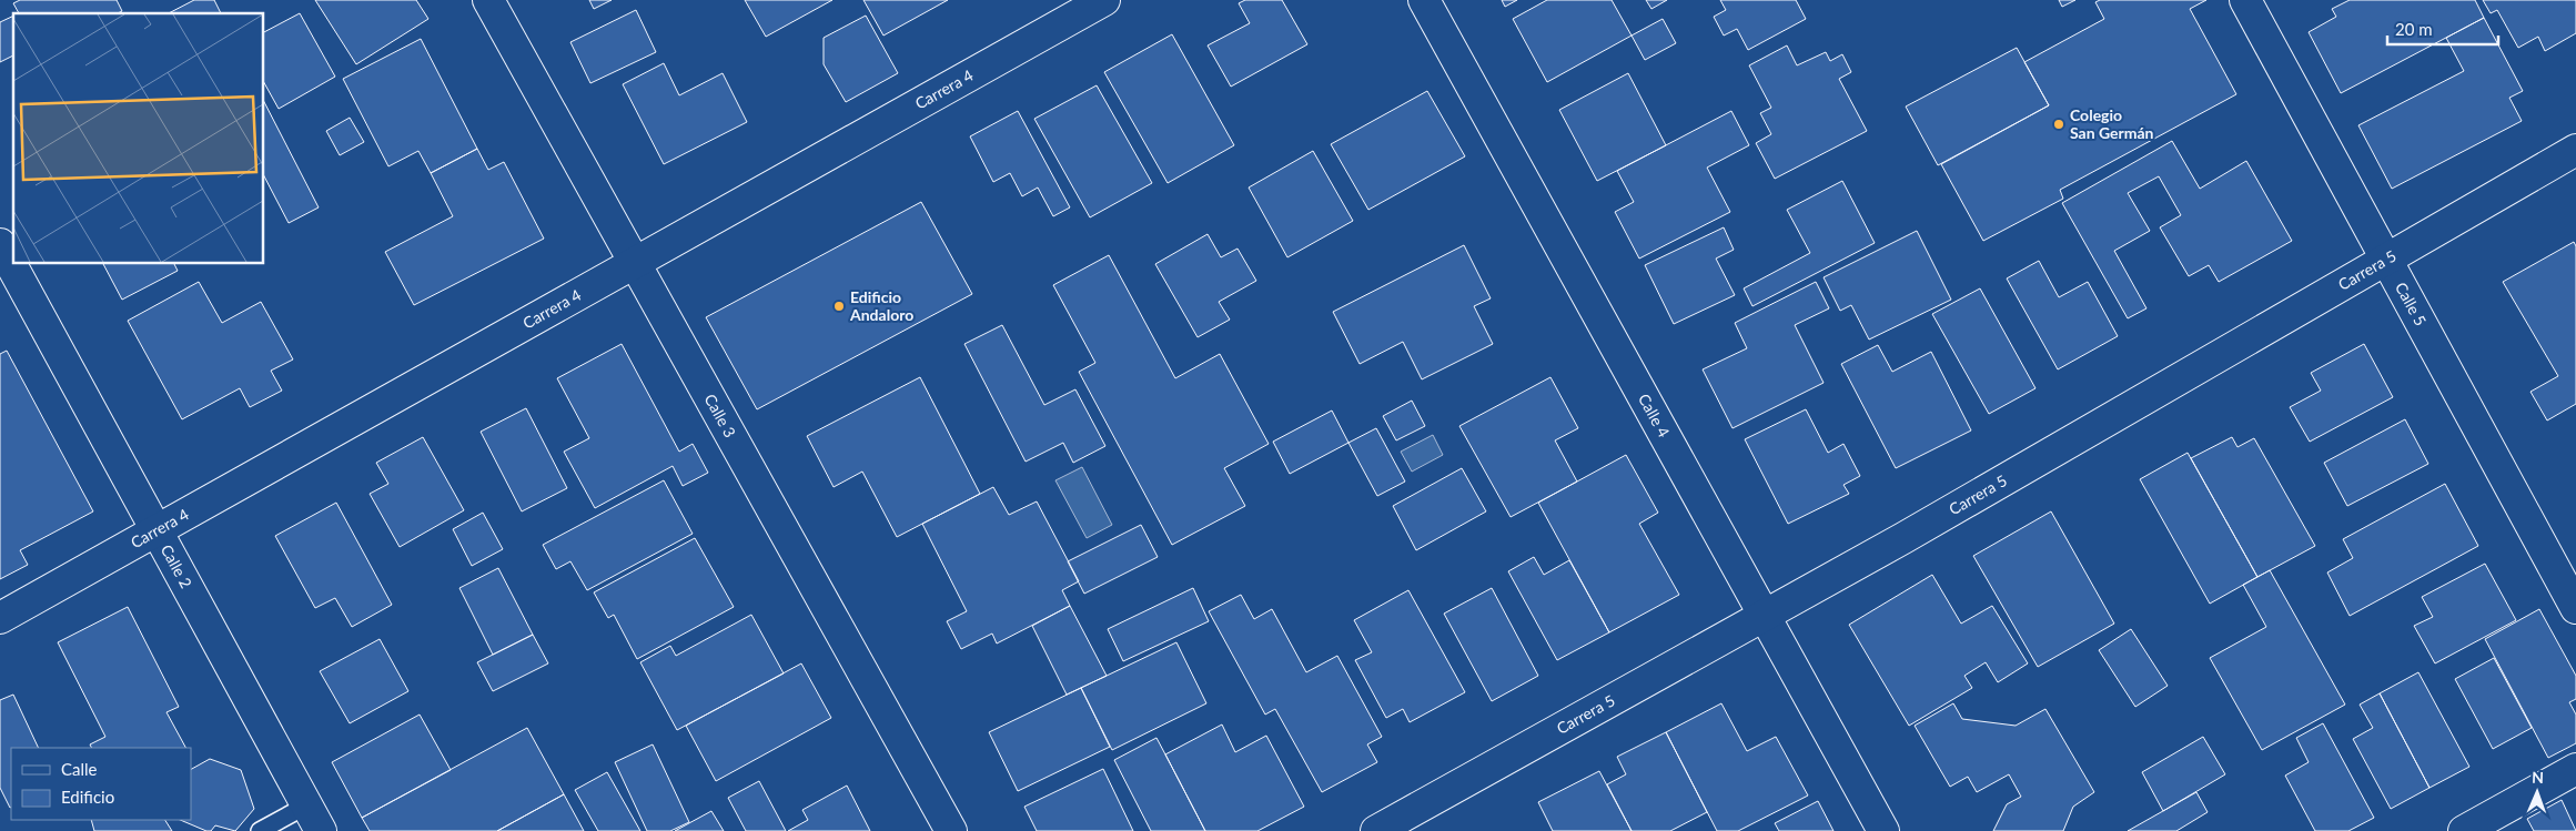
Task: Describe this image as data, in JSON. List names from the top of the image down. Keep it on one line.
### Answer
{"streets":{"street":["Carrera 4","Carrera 5","Calle 5","Calle 3","Calle 4","Calle 2"]},"crossings":[["Carrera 4","Calle 3"],["Carrera 4","Calle 2"],["Carrera 5","Calle 5"],["Carrera 5","Calle 4"]],"places":["Colegio San Germán","Edificio Andaloro"],"legend":["Calle","Edificio"],"scale_bar":"20 m","north":"top"}
